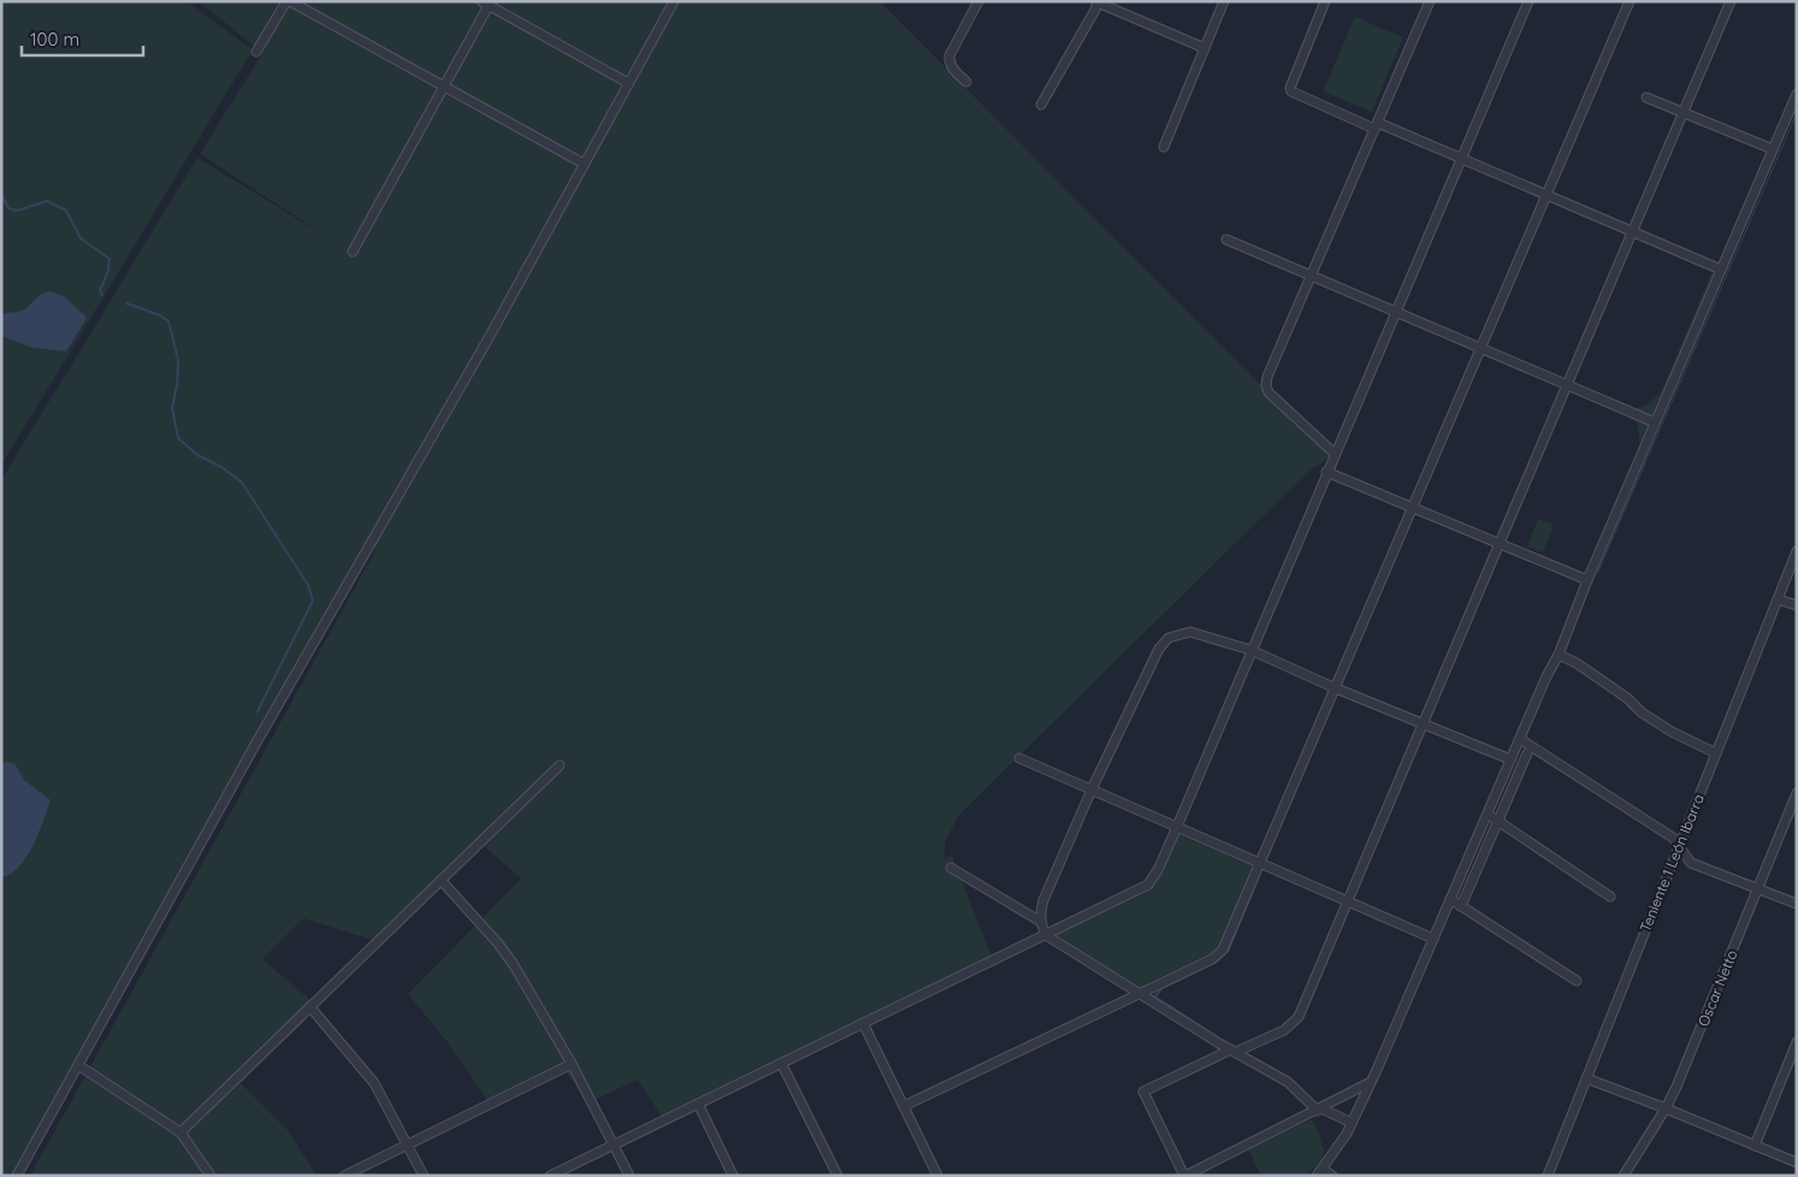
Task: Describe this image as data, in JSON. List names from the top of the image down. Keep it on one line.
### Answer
{"streets":{"street":["Teniente 1 León Ibarra","Oscar Netto"]},"scale_bar":"100 m"}
